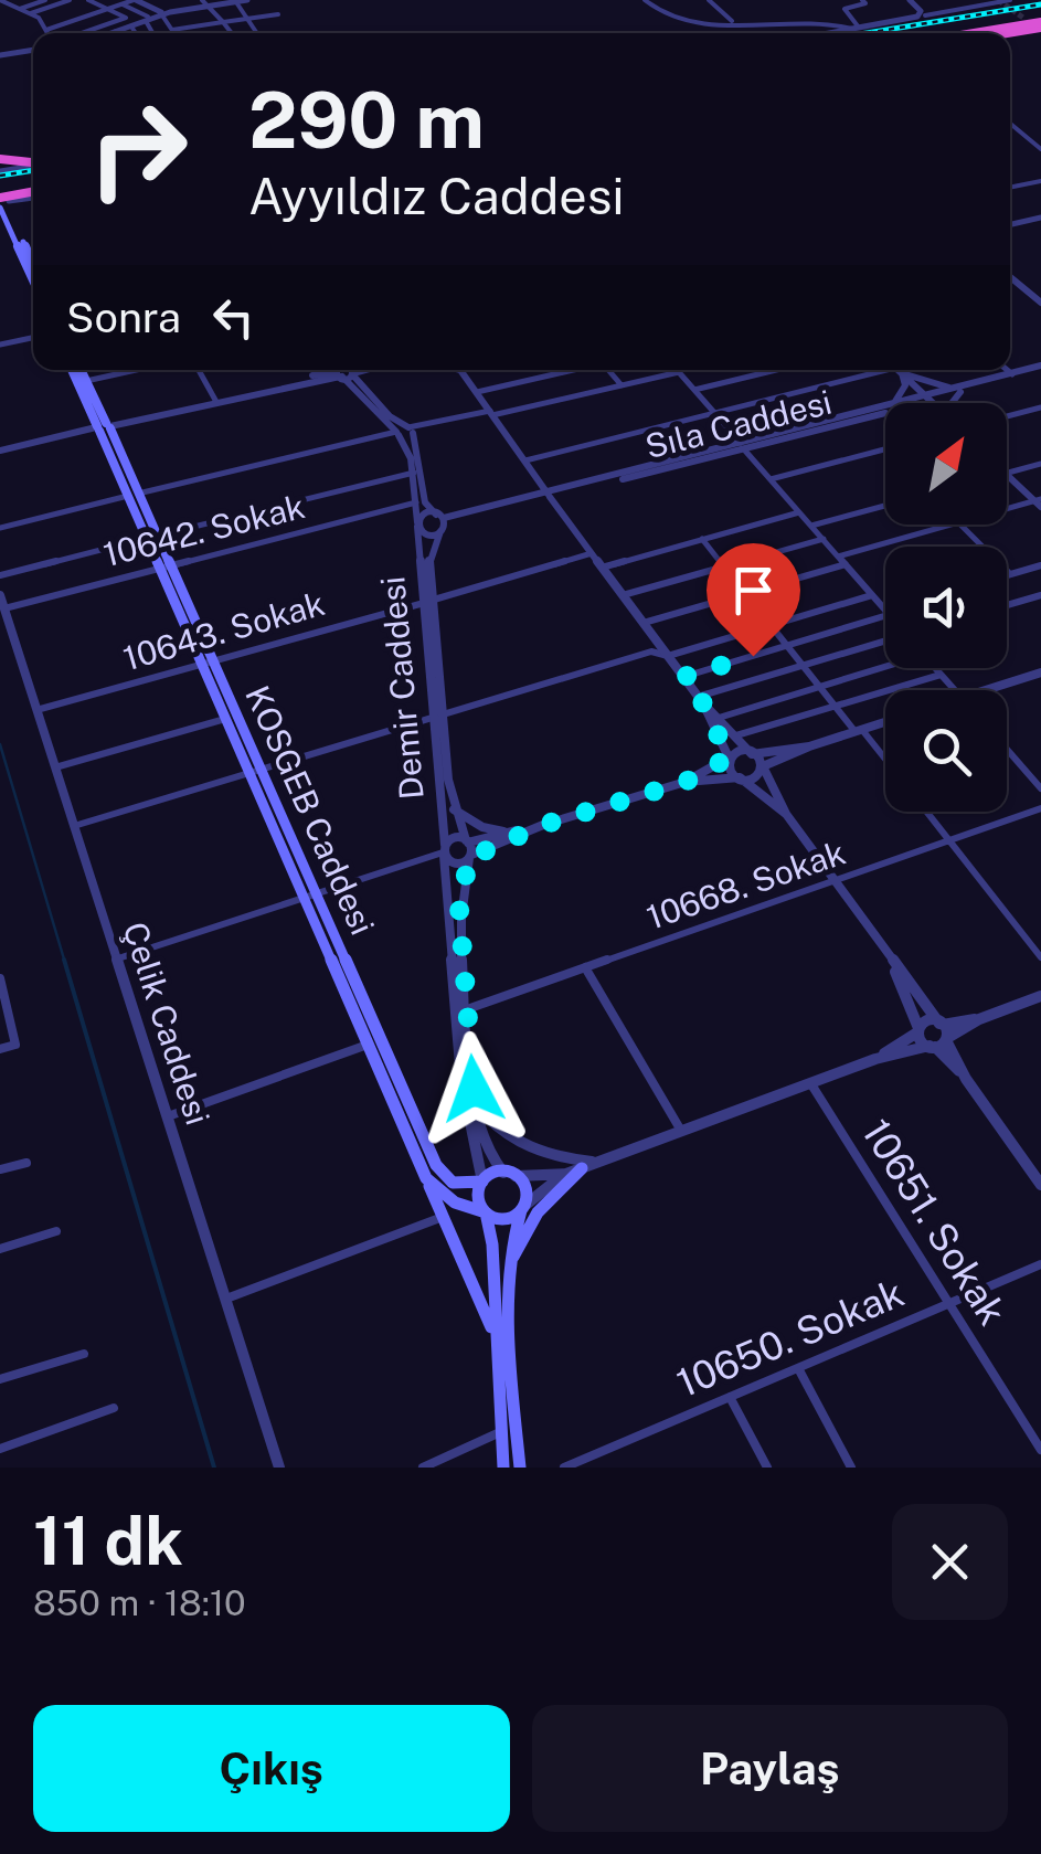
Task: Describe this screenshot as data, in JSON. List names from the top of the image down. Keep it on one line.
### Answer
{"streets":{"main road":["KOSGEB Caddesi"],"street":["Sıla Caddesi","10642. Sokak","10643. Sokak","Demir Caddesi","10668. Sokak","Çelik Caddesi","10651. Sokak","10650. Sokak"]},"crossings":[["Sıla Caddesi","Demir Caddesi"],["10642. Sokak","Demir Caddesi"],["10642. Sokak","KOSGEB Caddesi"],["10642. Sokak","Çelik Caddesi"],["10643. Sokak","Demir Caddesi"],["10643. Sokak","KOSGEB Caddesi"],["10643. Sokak","Çelik Caddesi"],["Demir Caddesi","KOSGEB Caddesi"],["10651. Sokak","10650. Sokak"]],"north":"top right","page":{"turn":["290 m","Ayyıldız Caddesi"],"then":"Sonra","heading":["11 dk","850 m · 18:10"],"buttons":["Çıkış","Paylaş"]}}
